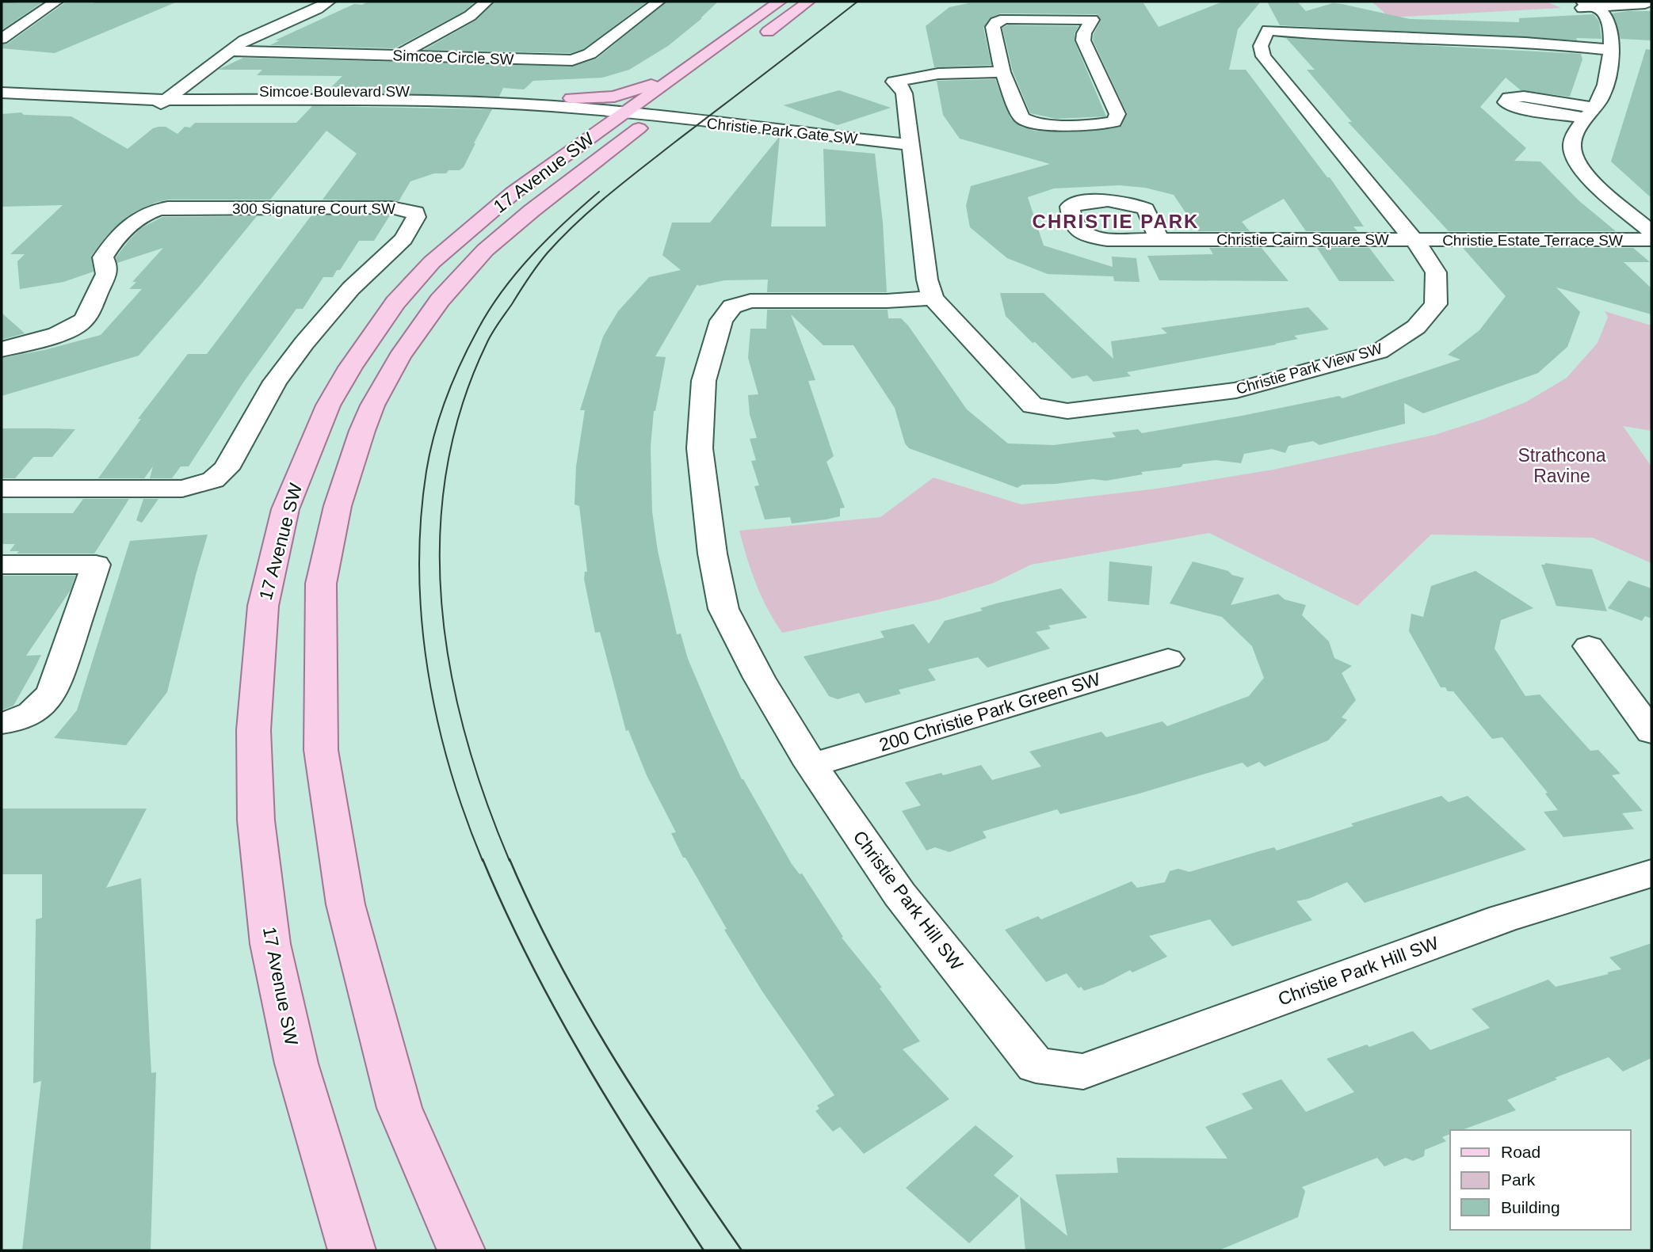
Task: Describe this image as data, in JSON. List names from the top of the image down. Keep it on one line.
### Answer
{"streets":{"main road":["17 Avenue SW"],"street":["Simcoe Circle SW","Simcoe Boulevard SW","Christie Park Gate SW","300 Signature Court SW","Christie Cairn Square SW","Christie Estate Terrace SW","Christie Park View SW","200 Christie Park Green SW","Christie Park Hill SW"]},"crossings":[["Simcoe Boulevard SW","Christie Park Gate SW"],["Simcoe Boulevard SW","17 Avenue SW"],["Christie Park Gate SW","17 Avenue SW"],["Christie Park Gate SW","Christie Park View SW"],["Christie Cairn Square SW","Christie Estate Terrace SW"],["Christie Cairn Square SW","Christie Park View SW"],["Christie Estate Terrace SW","Christie Park View SW"],["Christie Park View SW","Christie Park Hill SW"],["200 Christie Park Green SW","Christie Park Hill SW"]],"districts":["CHRISTIE PARK"],"parks":["Strathcona Ravine"],"legend":["Road","Park","Building"]}
